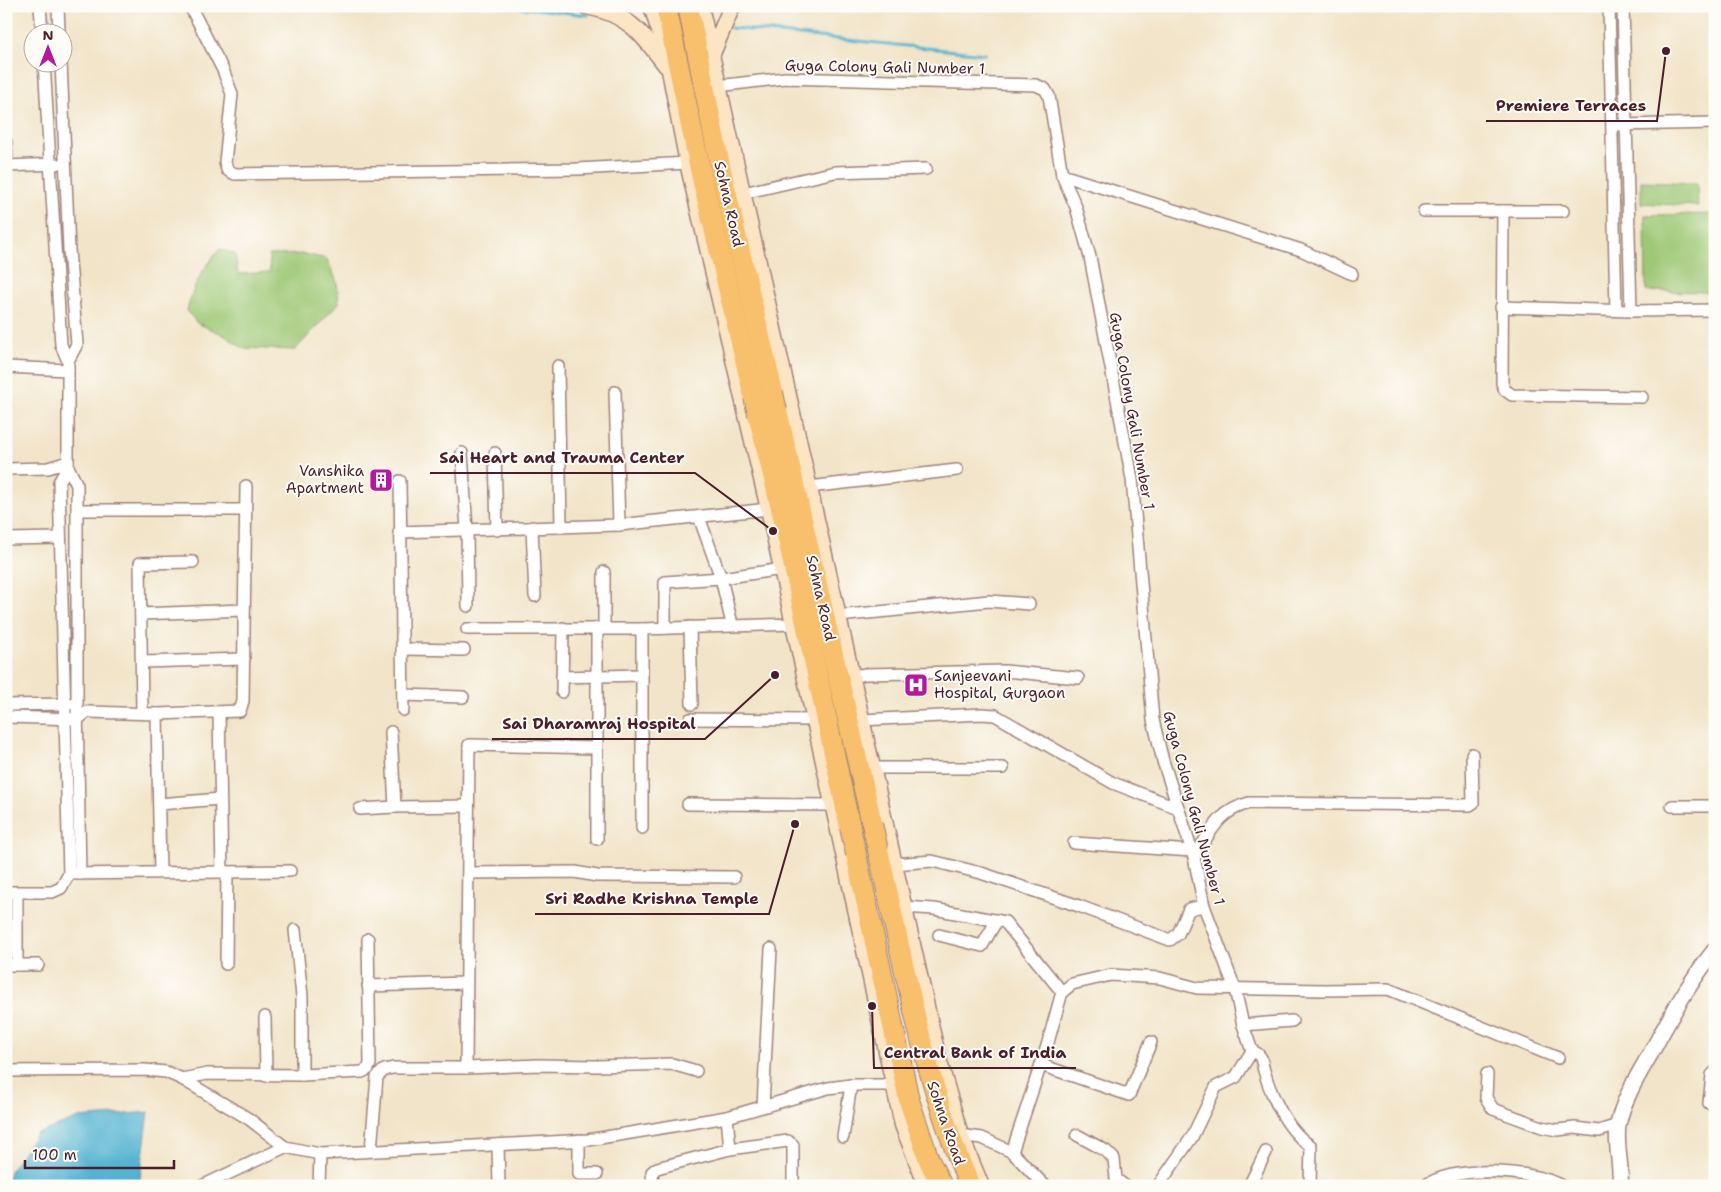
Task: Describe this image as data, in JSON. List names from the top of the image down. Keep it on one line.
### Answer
{"streets":{"highway":["Sohna Road"],"street":["Guga Colony Gali Number 1"]},"places":{"other":["Premiere Terraces","Sai Heart and Trauma Center","Sai Dharamraj Hospital","Sri Radhe Krishna Temple","Central Bank of India"],"building":["Vanshika Apartment"],"hospital":["Sanjeevani Hospital, Gurgaon"]},"scale_bar":"100 m","north":"top"}
